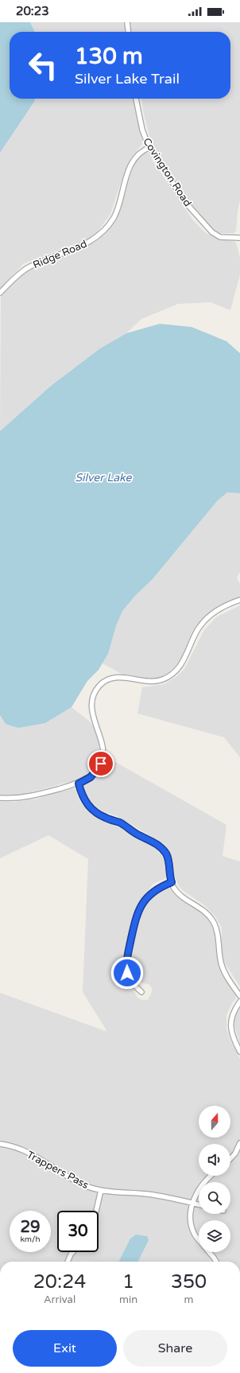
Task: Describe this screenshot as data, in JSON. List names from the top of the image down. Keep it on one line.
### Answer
{"streets":{"street":["Covington Road","Ridge Road","Trappers Pass"]},"crossings":[["Covington Road","Ridge Road"]],"water":["Silver Lake"],"north":"top","page":{"status":"20:23","turn":["130 m","Silver Lake Trail"],"speed":"29 km/h","limit":"30","eta":["20:24","Arrival","1","min","350","m"],"buttons":["Exit","Share"]}}
